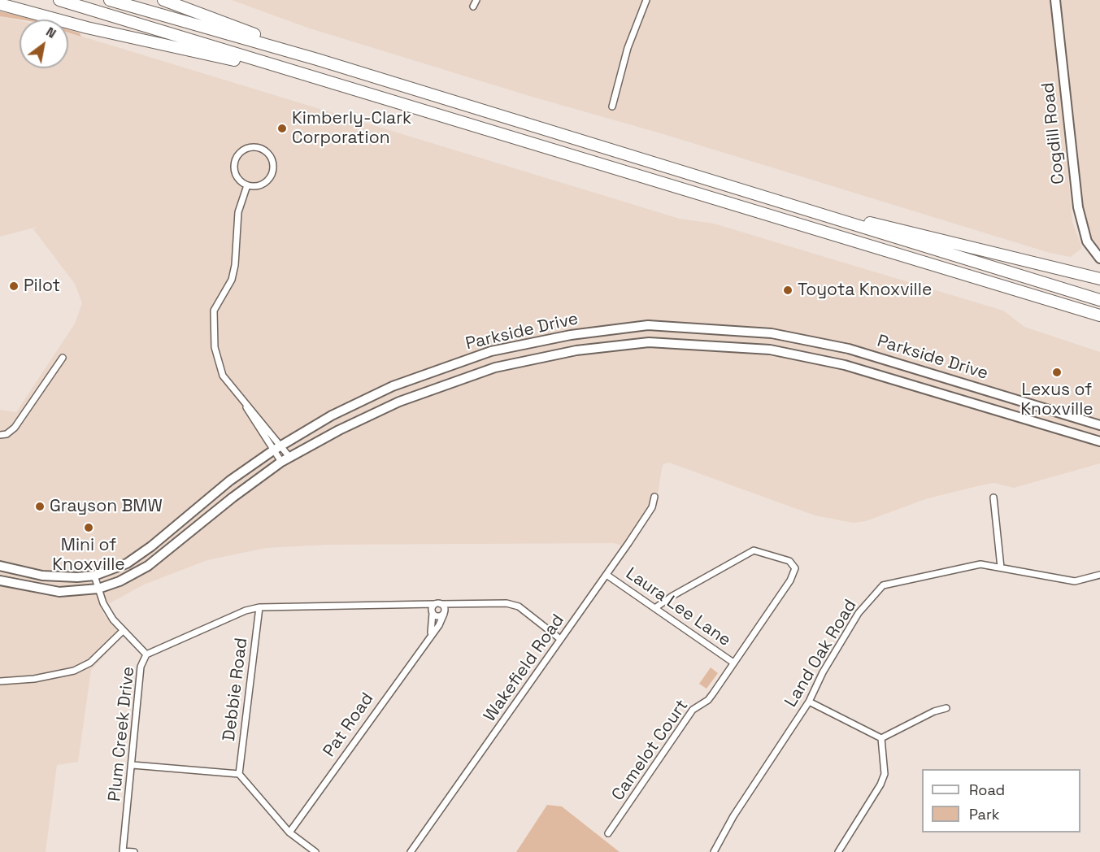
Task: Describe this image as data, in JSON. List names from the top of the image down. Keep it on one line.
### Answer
{"streets":{"street":["Cogdill Road","Parkside Drive","Laura Lee Lane","Land Oak Road","Wakefield Road","Debbie Road","Pat Road","Plum Creek Drive","Camelot Court"]},"crossings":[["Laura Lee Lane","Wakefield Road"],["Laura Lee Lane","Camelot Court"],["Wakefield Road","Plum Creek Drive"],["Debbie Road","Plum Creek Drive"],["Pat Road","Plum Creek Drive"]],"places":["Kimberly-Clark Corporation","Pilot","Toyota Knoxville","Lexus of Knoxville","Grayson BMW","Mini of Knoxville"],"legend":["Road","Park"],"north":"top right"}
